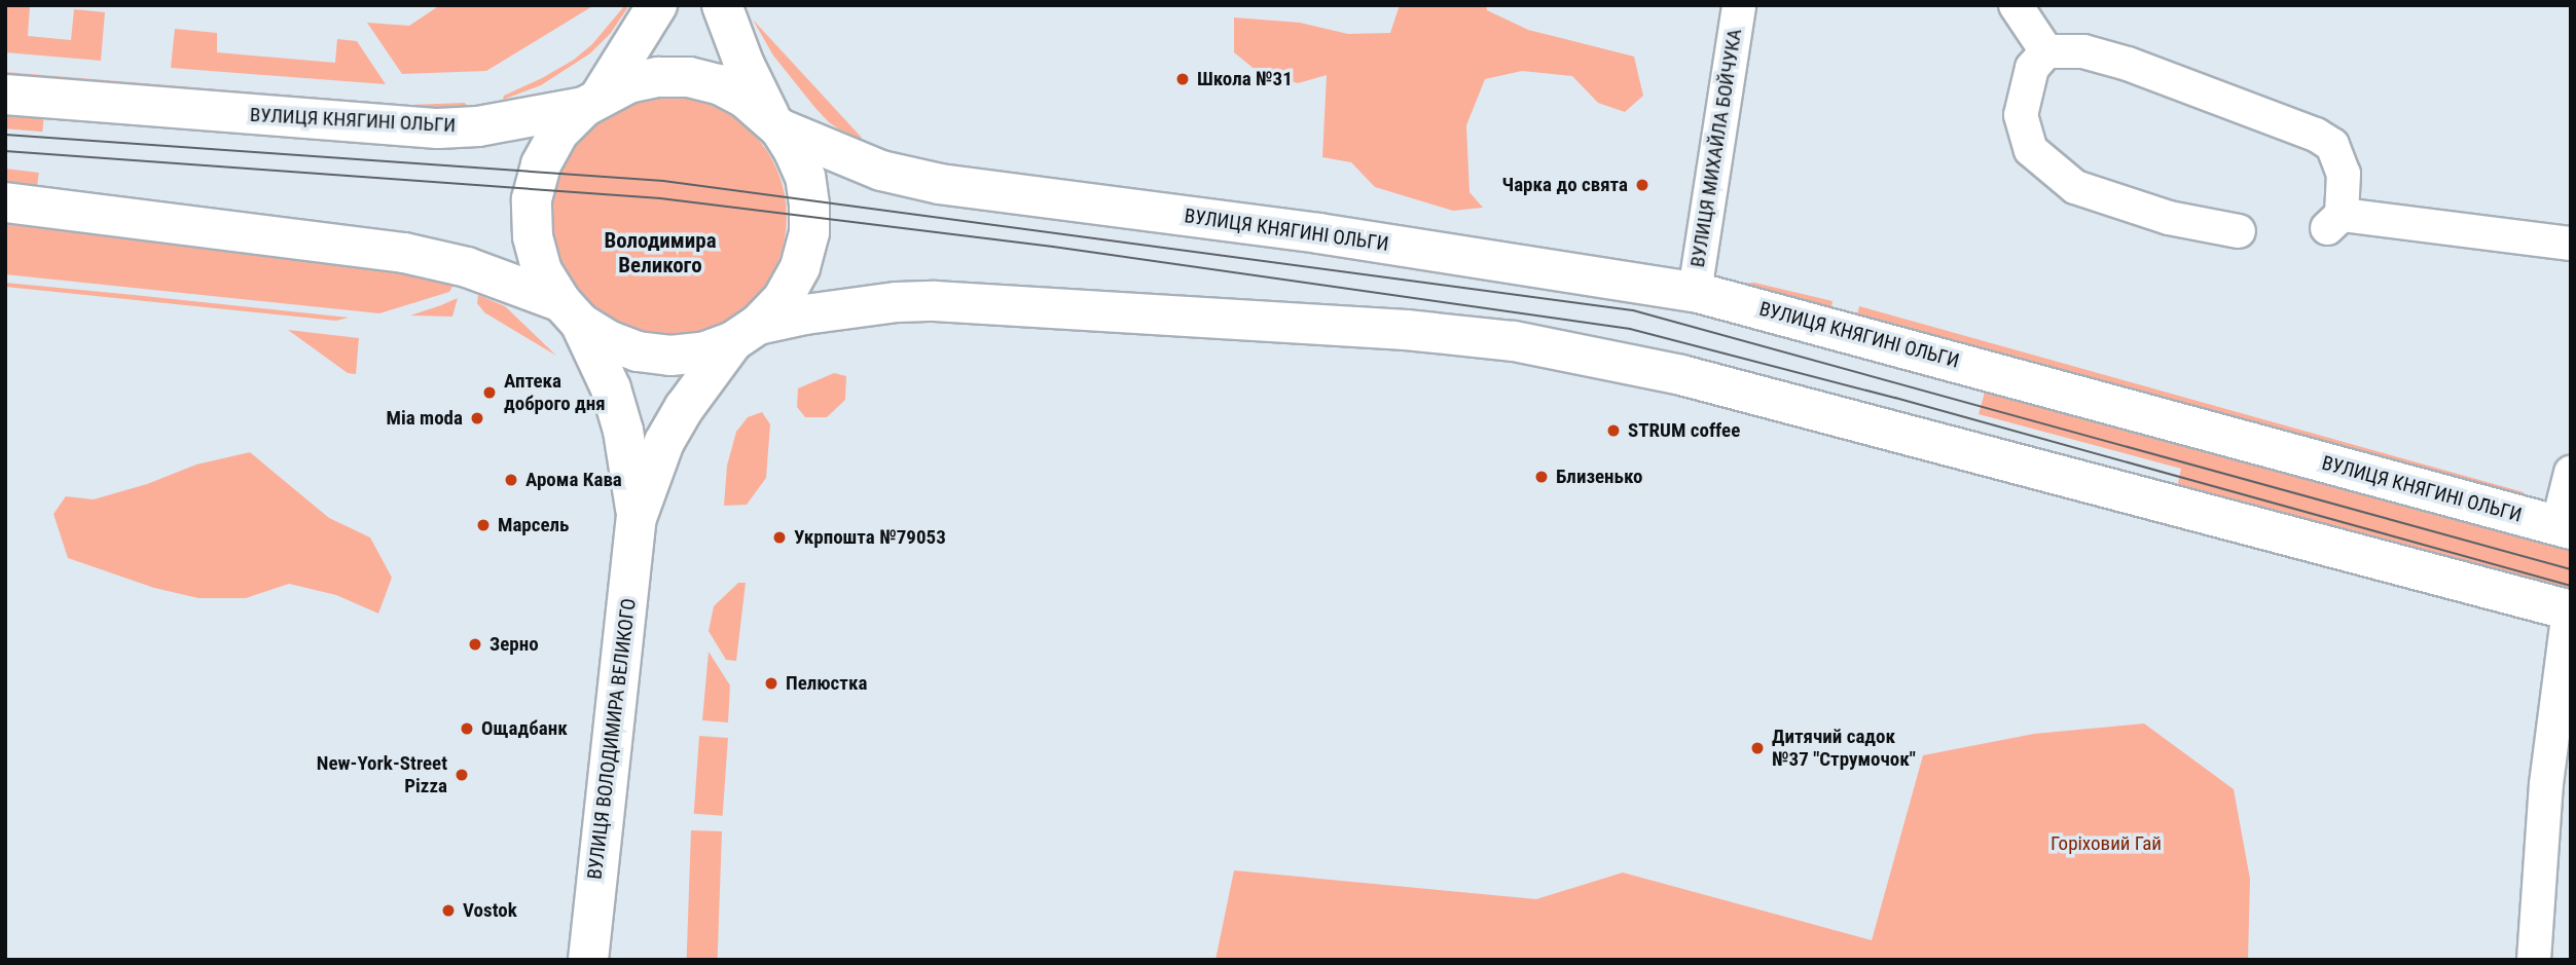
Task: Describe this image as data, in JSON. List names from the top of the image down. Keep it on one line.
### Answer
{"streets":{"main road":["ВУЛИЦЯ КНЯГИНІ ОЛЬГИ","ВУЛИЦЯ ВОЛОДИМИРА ВЕЛИКОГО"],"street":["ВУЛИЦЯ МИХАЙЛА БОЙЧУКА"]},"crossings":[["ВУЛИЦЯ КНЯГИНІ ОЛЬГИ","ВУЛИЦЯ МИХАЙЛА БОЙЧУКА"],["ВУЛИЦЯ КНЯГИНІ ОЛЬГИ","ВУЛИЦЯ ВОЛОДИМИРА ВЕЛИКОГО"]],"districts":["Володимира Великого"],"parks":["Горіховий Гай"],"places":["Школа №31","Чарка до свята","Аптека доброго дня","Mia moda","STRUM coffee","Близенько","Арома Кава","Марсель","Укрпошта №79053","Зерно","Пелюстка","Ощадбанк","Дитячий садок №37 \"Струмочок\"","New-York-Street Pizza","Vostok"]}
